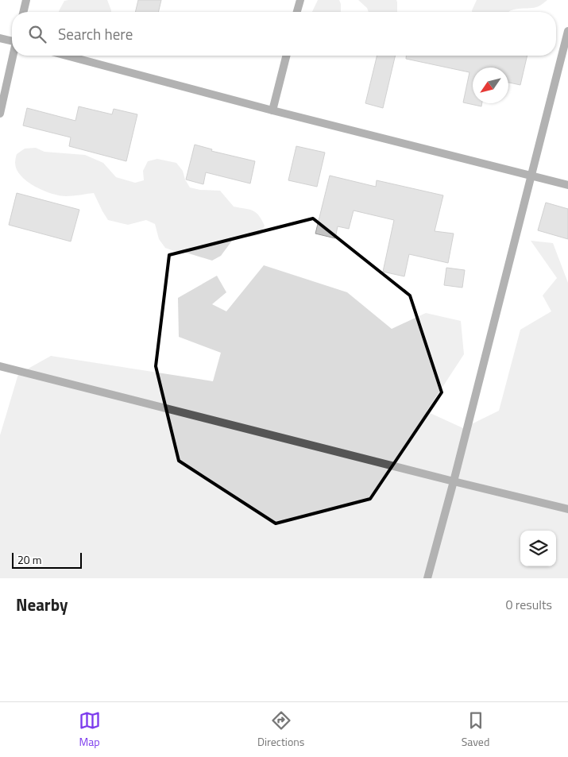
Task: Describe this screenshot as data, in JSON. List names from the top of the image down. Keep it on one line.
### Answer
{"scale_bar":"20 m","north":"bottom left","page":{"search":"Search here","scale":"20 m","heading":["Nearby","0 results"],"nav":["Map","Directions","Saved"]}}
